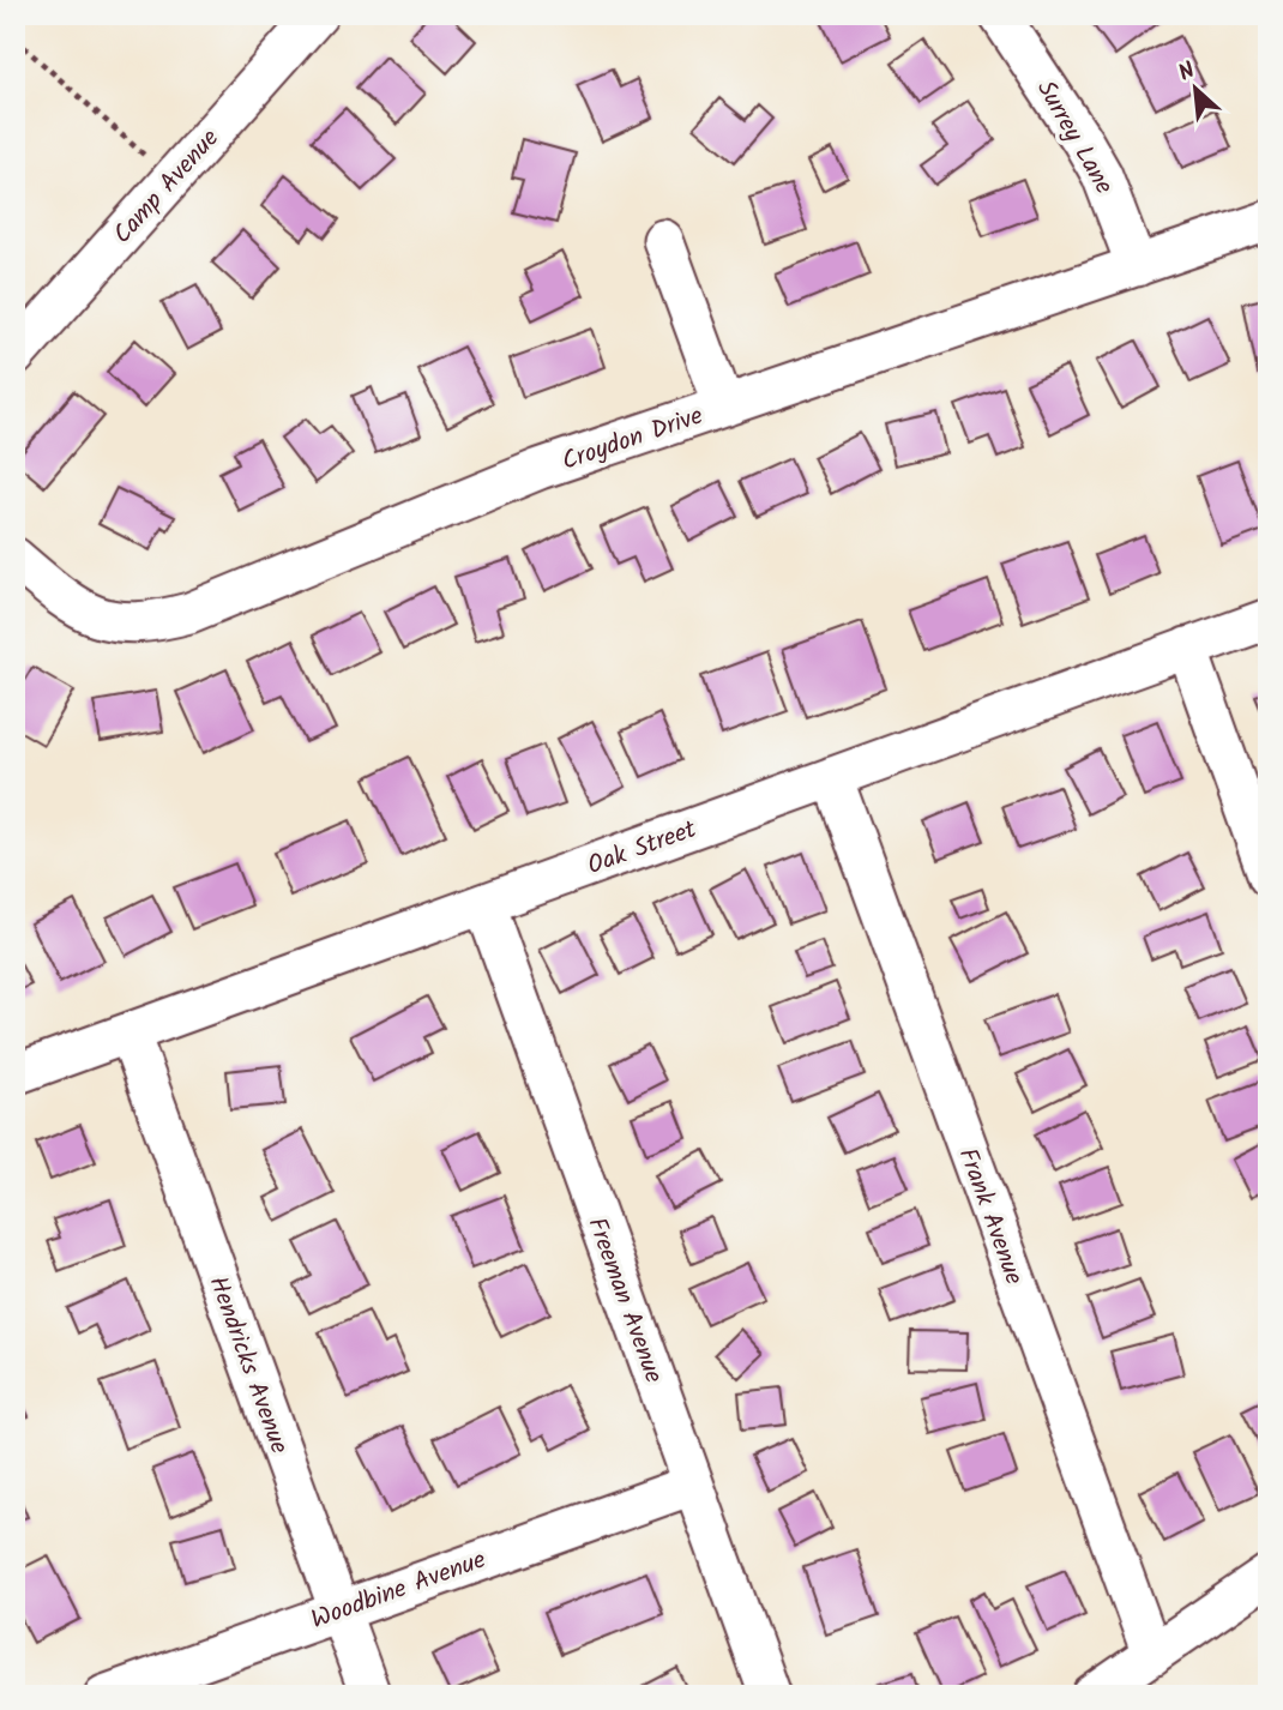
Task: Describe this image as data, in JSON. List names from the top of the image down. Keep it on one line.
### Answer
{"streets":{"street":["Surrey Lane","Camp Avenue","Croydon Drive","Oak Street","Frank Avenue","Freeman Avenue","Hendricks Avenue","Woodbine Avenue"]},"crossings":[["Surrey Lane","Croydon Drive"],["Oak Street","Frank Avenue"],["Oak Street","Freeman Avenue"],["Oak Street","Hendricks Avenue"],["Freeman Avenue","Woodbine Avenue"],["Hendricks Avenue","Woodbine Avenue"]],"north":"top left"}
